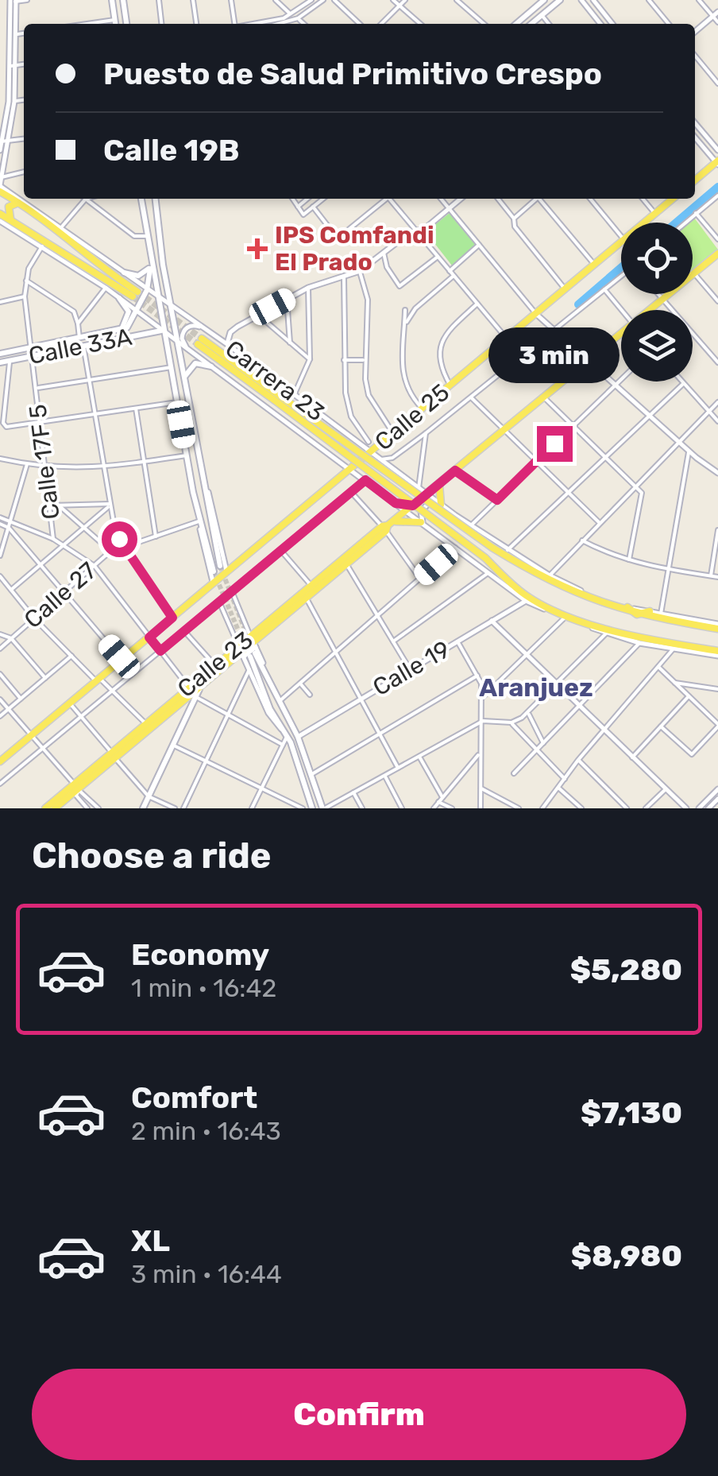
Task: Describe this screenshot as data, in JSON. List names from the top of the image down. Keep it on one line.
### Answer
{"streets":{"main road":["Calle 33A","Carrera 23","Calle 25","Calle 23"],"street":["Calle 17F 5","Calle 27","Calle 19"]},"crossings":[["Calle 33A","Carrera 23"],["Calle 33A","Calle 17F 5"],["Carrera 23","Calle 25"],["Carrera 23","Calle 17F 5"],["Carrera 23","Calle 23"],["Carrera 23","Calle 19"]],"districts":["Aranjuez"],"places":{"health":["IPS Comfandi El Prado"]},"page":{"banner":["Puesto de Salud Primitivo Crespo","Calle 19B"],"bubble":"3 min","heading":"Choose a ride","list":[{"name":"Economy","note":"1 min · 16:42","value":"$5,280"},{"name":"Comfort","note":"2 min · 16:43","value":"$7,130"},{"name":"XL","note":"3 min · 16:44","value":"$8,980"}],"buttons":"Confirm"}}
